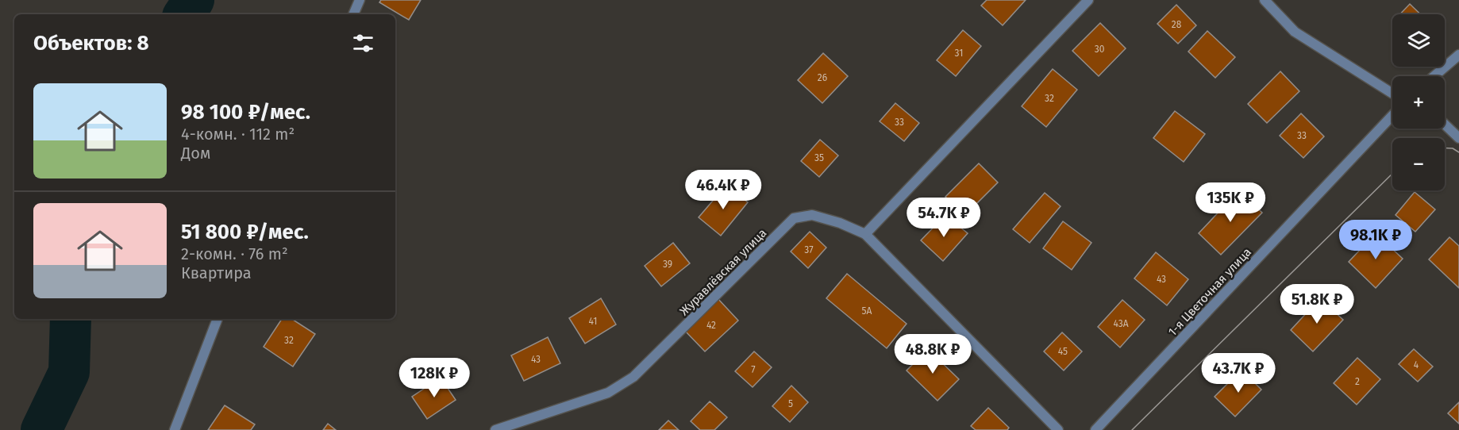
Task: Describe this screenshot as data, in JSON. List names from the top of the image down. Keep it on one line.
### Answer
{"streets":{"lane":["Журавлёвская улица","1-я Цветочная улица"]},"house_numbers":["28","30","31","26","32","33","33","35","37","39","43","5А","41","43А","42","32","45","43","4","7","2","5"],"page":{"map_buttons":["+","−"],"heading":"Объектов: 8","list":[{"name":"98 100 ₽/мес.","note":"4-комн. · 112 m² · Дом"},{"name":"51 800 ₽/мес.","note":"2-комн. · 76 m² · Квартира"}],"price":["46.4K ₽","135K ₽","54.7K ₽","98.1K ₽","51.8K ₽","48.8K ₽","43.7K ₽","128K ₽"]}}
